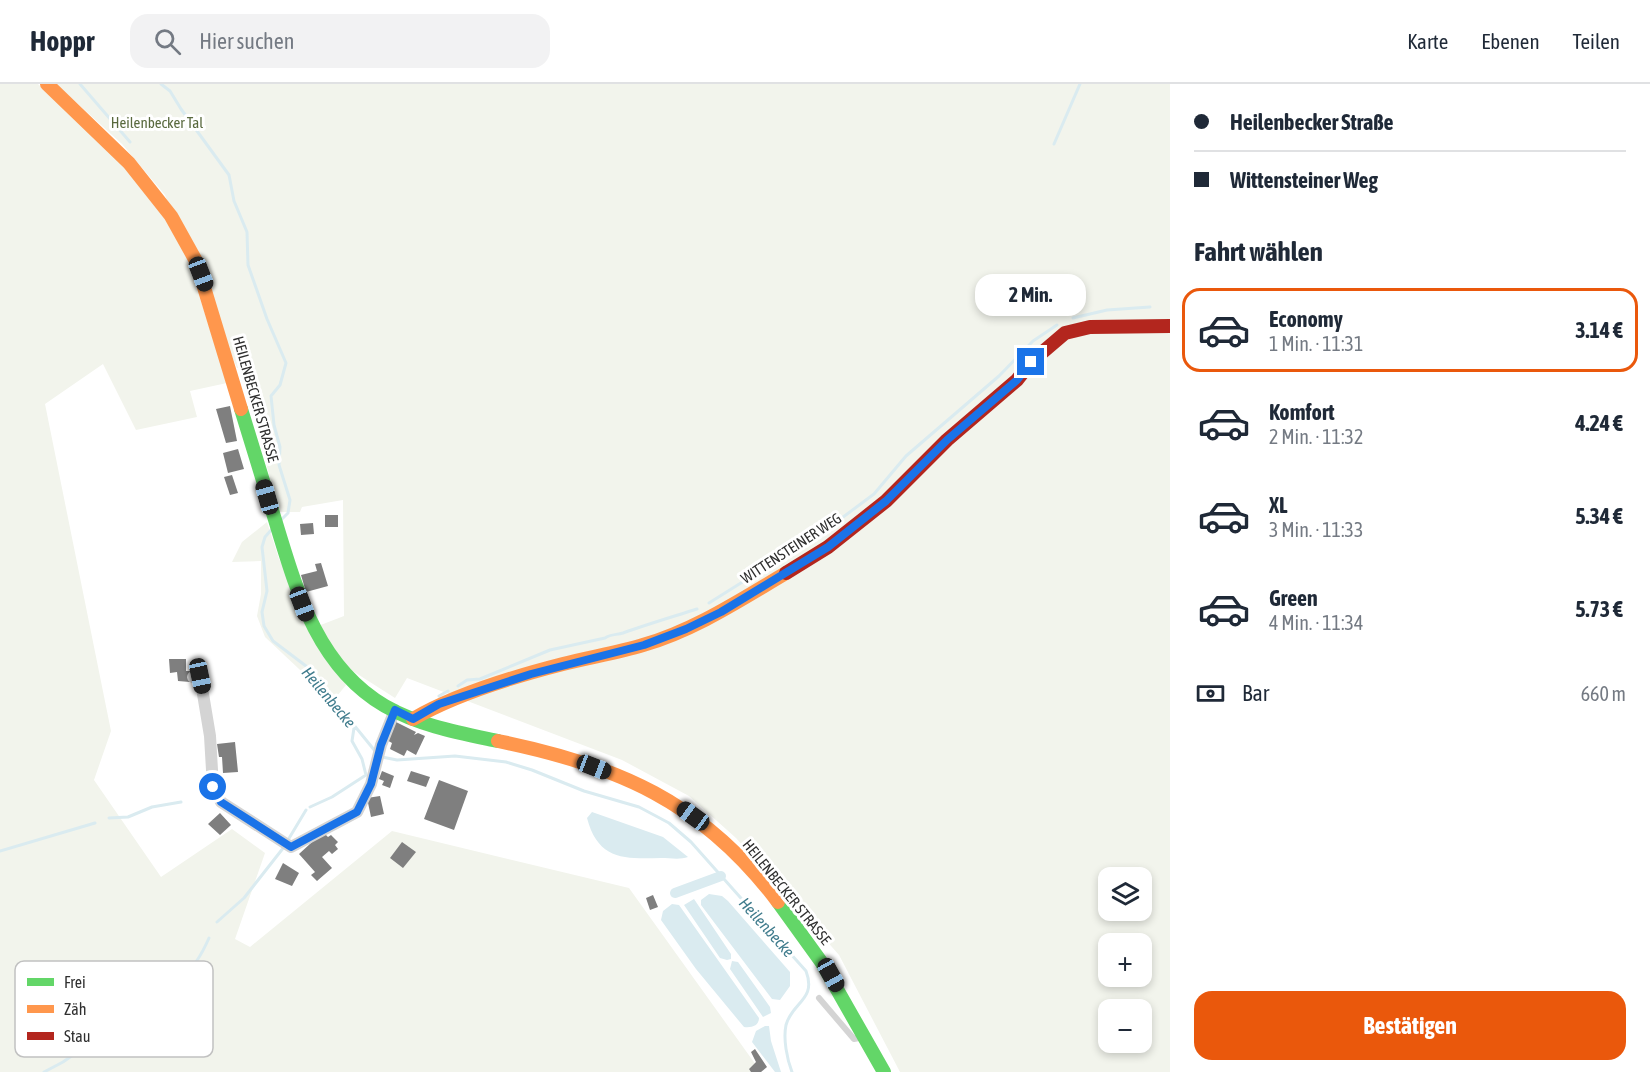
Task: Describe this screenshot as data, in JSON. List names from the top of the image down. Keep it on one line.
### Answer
{"streets":{"main road":["HEILENBECKER STRASSE","WITTENSTEINER WEG"]},"crossings":[["HEILENBECKER STRASSE","WITTENSTEINER WEG"]],"water":["Heilenbecke"],"parks":["Heilenbecker Tal"],"legend":["Frei","Zäh","Stau"],"page":{"header":"Hoppr","search":"Hier suchen","nav":["Karte","Ebenen","Teilen"],"banner":["Heilenbecker Straße","Wittensteiner Weg"],"heading":"Fahrt wählen","bubble":"2 Min.","list":[{"name":"Economy","note":"1 Min. · 11:31","value":"3.14 €"},{"name":"Komfort","note":"2 Min. · 11:32","value":"4.24 €"},{"name":"XL","note":"3 Min. · 11:33","value":"5.34 €"},{"name":"Green","note":"4 Min. · 11:34","value":"5.73 €"}],"pay":["Bar","660 m"],"map_buttons":["+","−"],"buttons":"Bestätigen"}}
